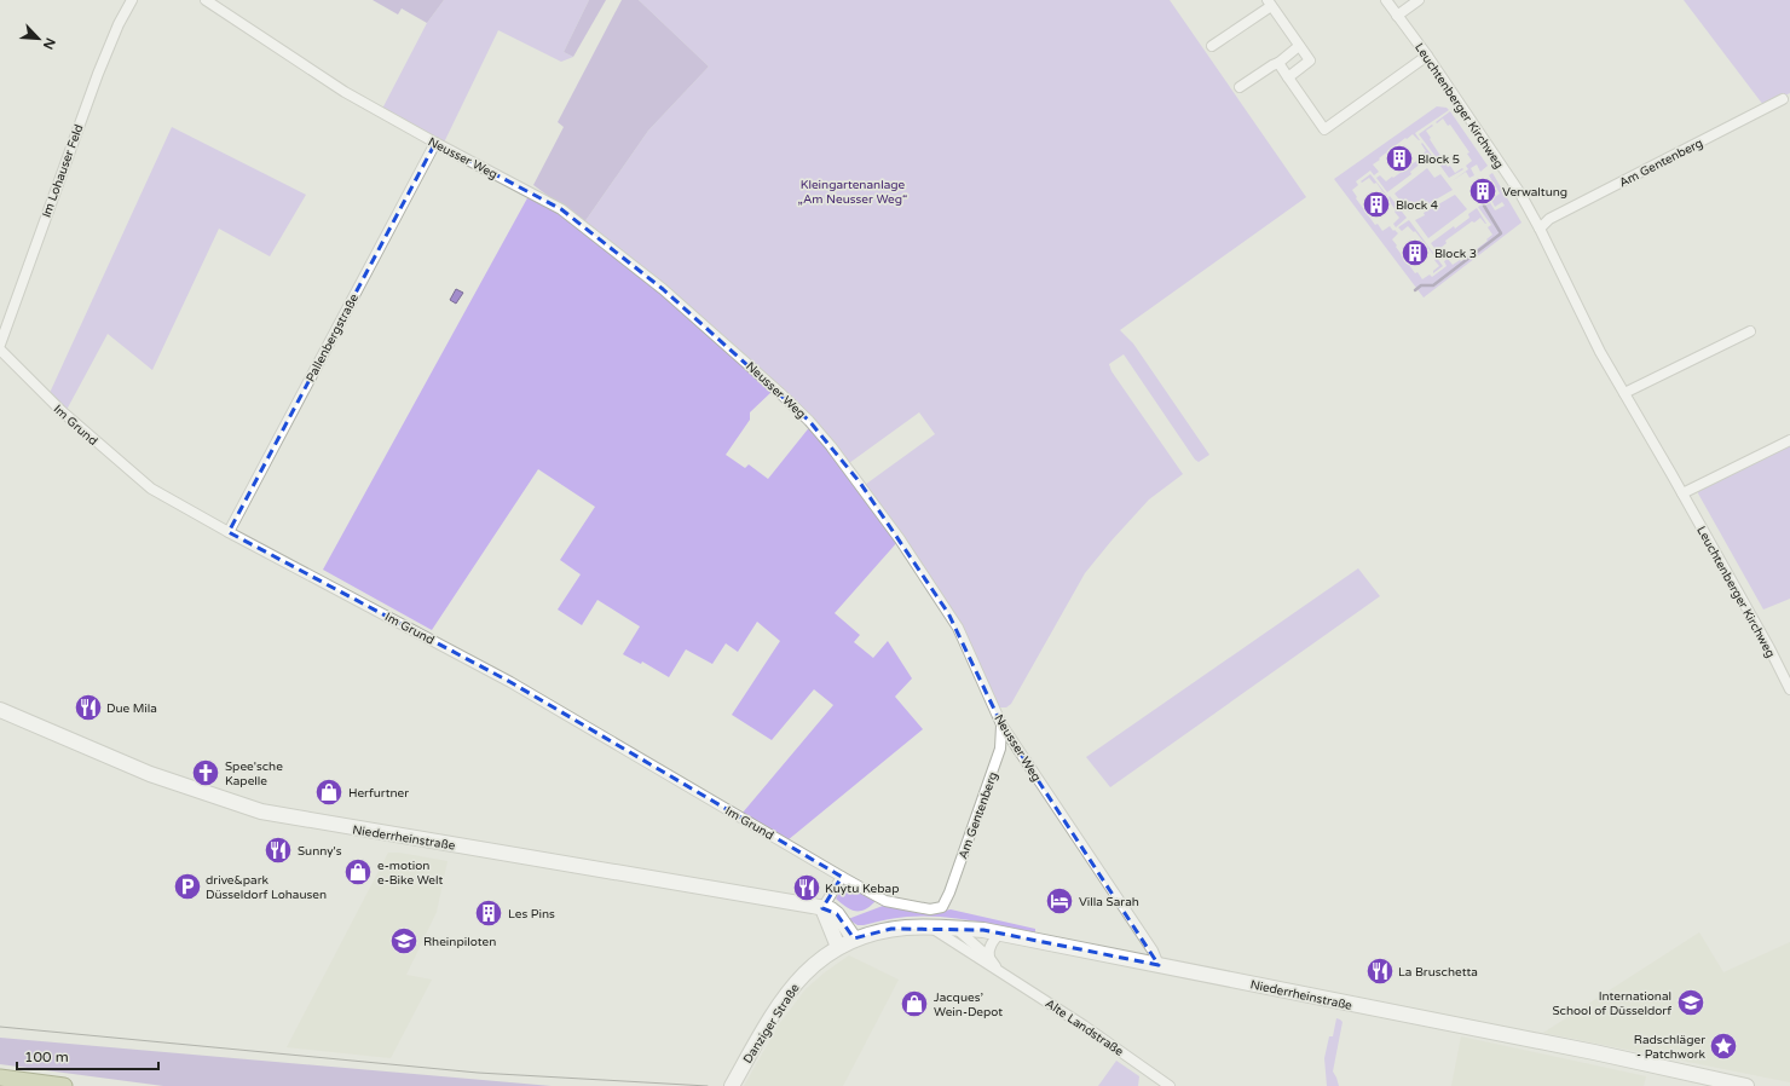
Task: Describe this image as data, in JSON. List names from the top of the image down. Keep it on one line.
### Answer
{"streets":{"main road":["Niederrheinstraße","Danziger Straße"],"street":["Leuchtenberger Kirchweg","Neusser Weg","Am Gentenberg","Im Lohauser Feld","Pallenbergstraße","Im Grund","Alte Landstraße"]},"crossings":[["Leuchtenberger Kirchweg","Am Gentenberg"],["Neusser Weg","Am Gentenberg"],["Neusser Weg","Pallenbergstraße"],["Neusser Weg","Niederrheinstraße"],["Am Gentenberg","Im Grund"],["Pallenbergstraße","Im Grund"],["Niederrheinstraße","Danziger Straße"],["Niederrheinstraße","Alte Landstraße"]],"parks":["Kleingartenanlage „Am Neusser Weg“"],"places":{"building":["Block 5","Verwaltung","Block 4","Block 3","Les Pins"],"restaurant":["Due Mila","Sunny's","Kuytu Kebap","La Bruschetta"],"church":["Spee'sche Kapelle"],"shop":["Herfurtner","e-motion e-Bike Welt","Jacques’ Wein-Depot"],"parking":["drive&park Düsseldorf Lohausen"],"hotel":["Villa Sarah"],"school or university":["Rheinpiloten","International School of Düsseldorf"],"place":["Radschläger - Patchwork"]},"scale_bar":"100 m","north":"bottom right"}
